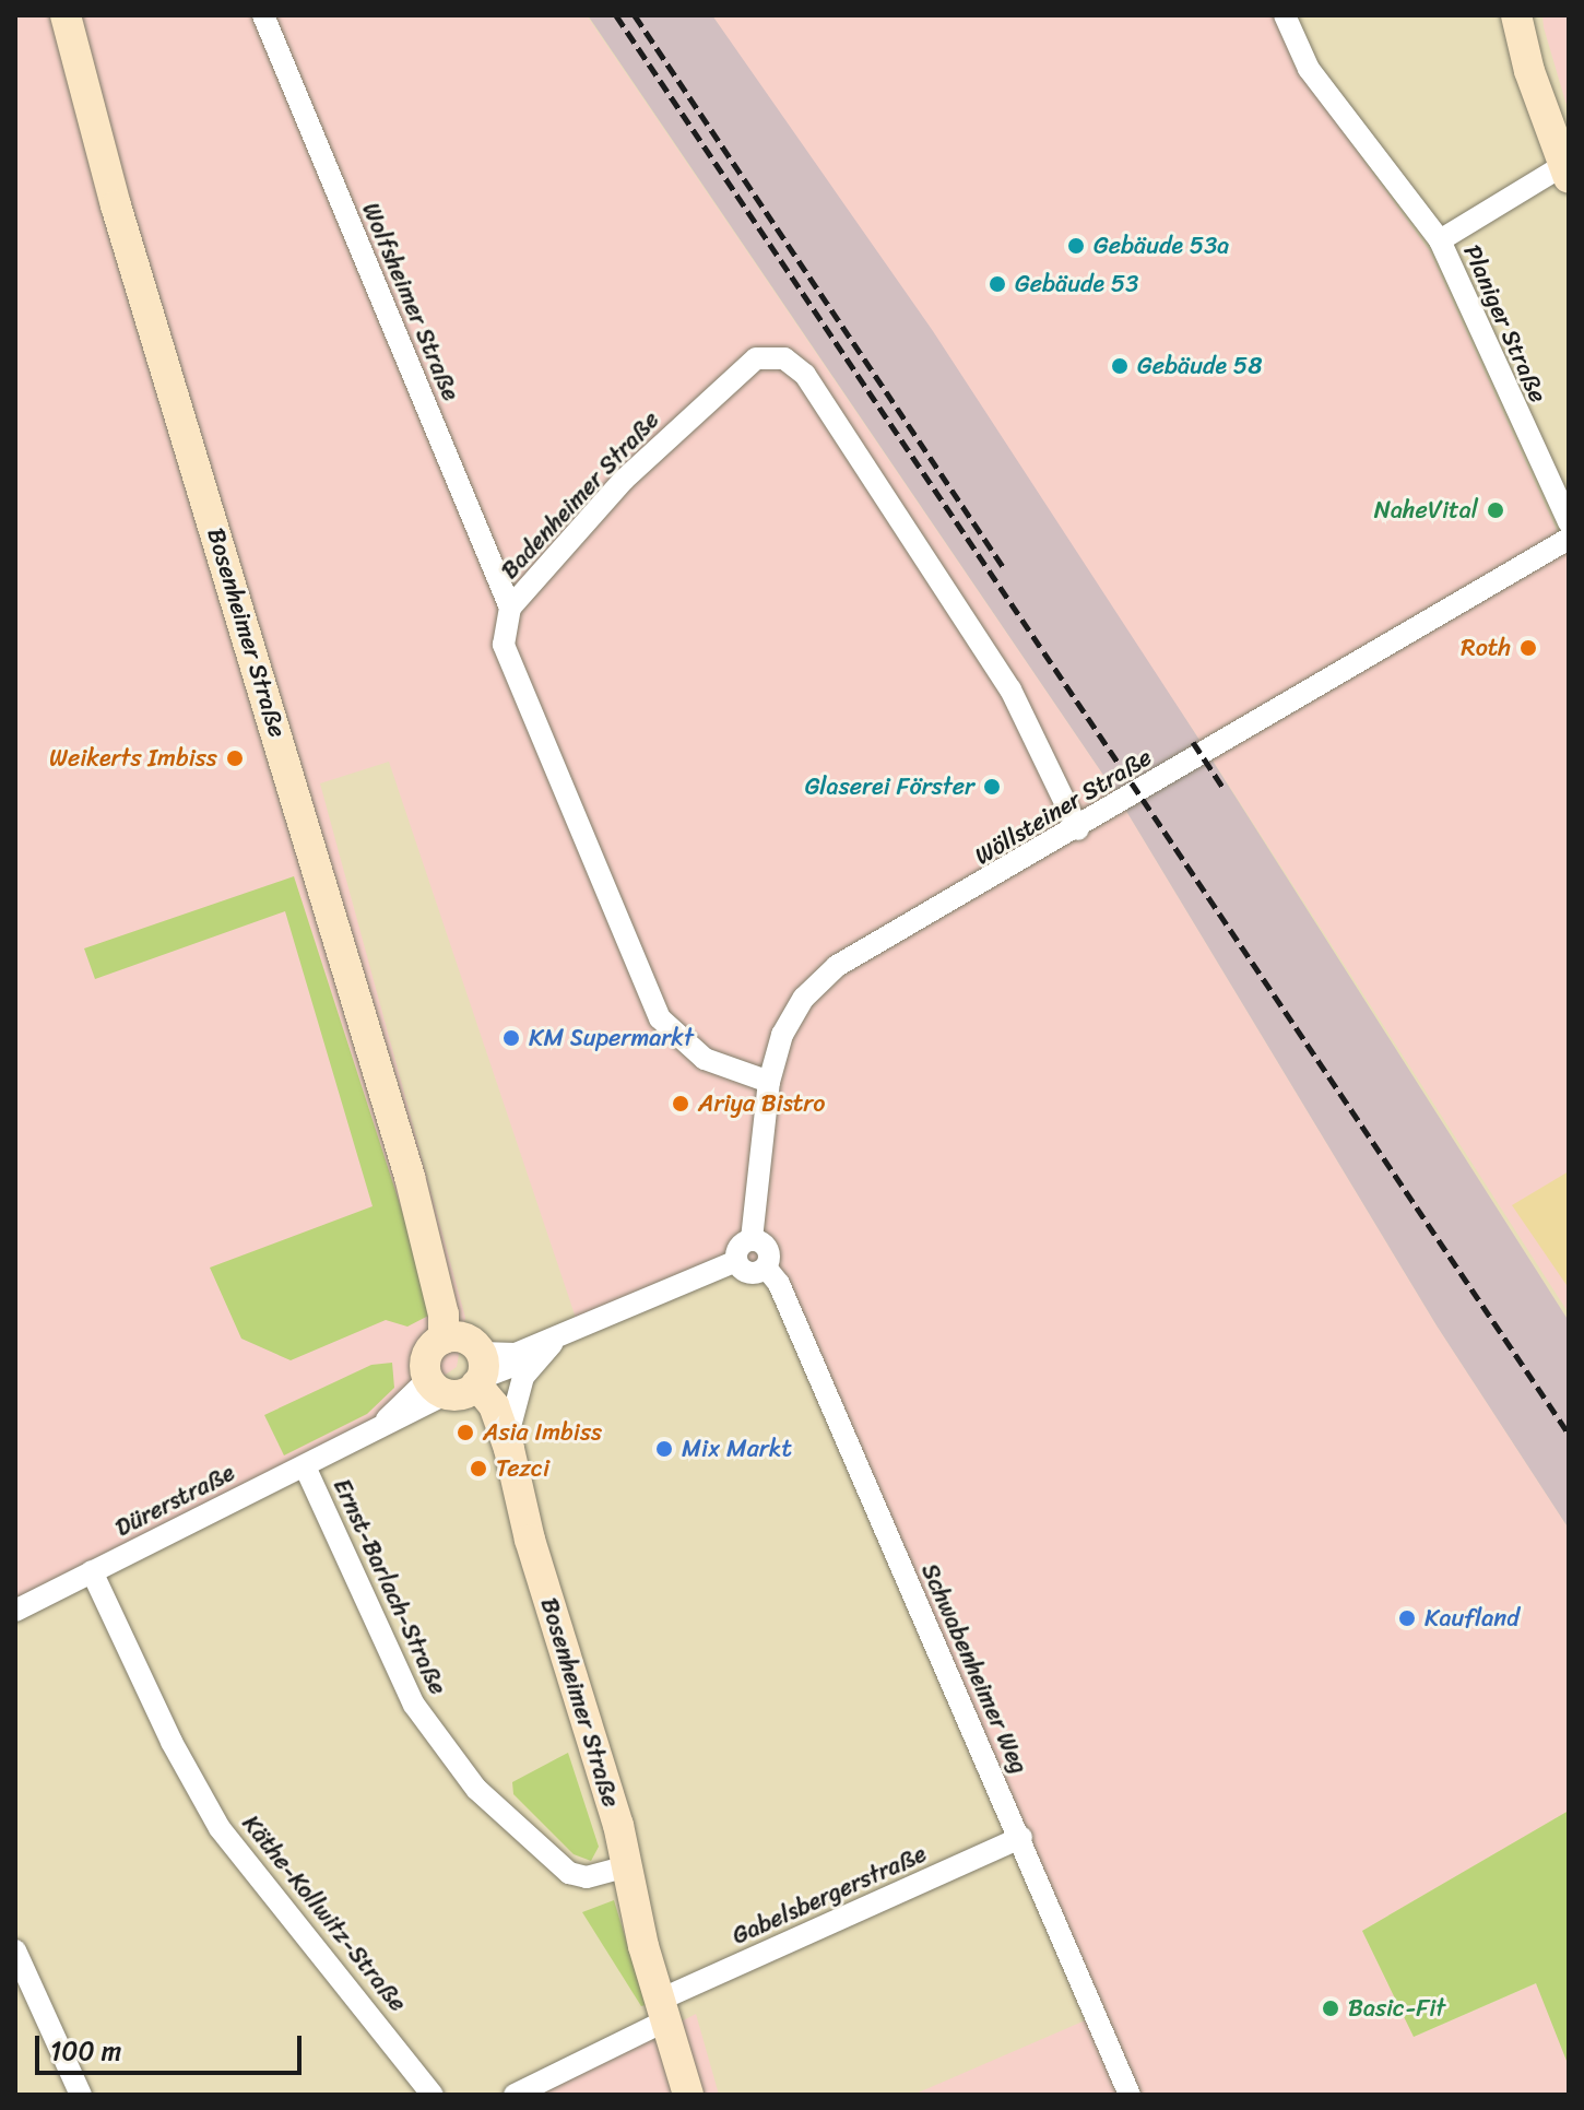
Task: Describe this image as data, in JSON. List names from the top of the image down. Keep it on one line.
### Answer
{"streets":{"street":["Wolfsheimer Straße","Planiger Straße","Badenheimer Straße","Bosenheimer Straße","Wöllsteiner Straße","Dürerstraße","Ernst-Barlach-Straße","Schwabenheimer Weg","Gabelsbergerstraße","Käthe-Kollwitz-Straße"]},"crossings":[["Wolfsheimer Straße","Badenheimer Straße"],["Badenheimer Straße","Wöllsteiner Straße"],["Bosenheimer Straße","Dürerstraße"],["Bosenheimer Straße","Ernst-Barlach-Straße"],["Bosenheimer Straße","Gabelsbergerstraße"],["Wöllsteiner Straße","Schwabenheimer Weg"],["Dürerstraße","Ernst-Barlach-Straße"],["Dürerstraße","Käthe-Kollwitz-Straße"],["Schwabenheimer Weg","Gabelsbergerstraße"]],"places":["Gebäude 53a","Gebäude 53","Gebäude 58","NaheVital","Roth","Weikerts Imbiss","Glaserei Förster","KM Supermarkt","Ariya Bistro","Asia Imbiss","Mix Markt","Tezci","Kaufland","Basic-Fit"],"scale_bar":"100 m"}
